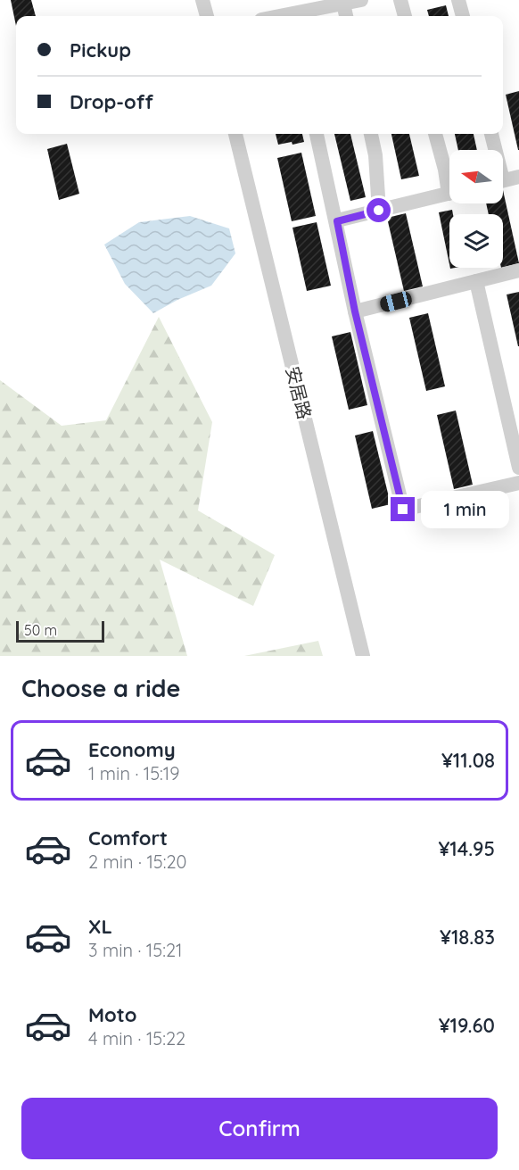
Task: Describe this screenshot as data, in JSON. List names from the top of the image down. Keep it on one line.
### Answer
{"streets":{"street":["安居路"]},"scale_bar":"50 m","north":"left","page":{"banner":["Pickup","Drop-off"],"bubble":"1 min","scale":"50 m","heading":"Choose a ride","list":[{"name":"Economy","note":"1 min · 15:19","value":"¥11.08"},{"name":"Comfort","note":"2 min · 15:20","value":"¥14.95"},{"name":"XL","note":"3 min · 15:21","value":"¥18.83"},{"name":"Moto","note":"4 min · 15:22","value":"¥19.60"}],"buttons":"Confirm"}}
